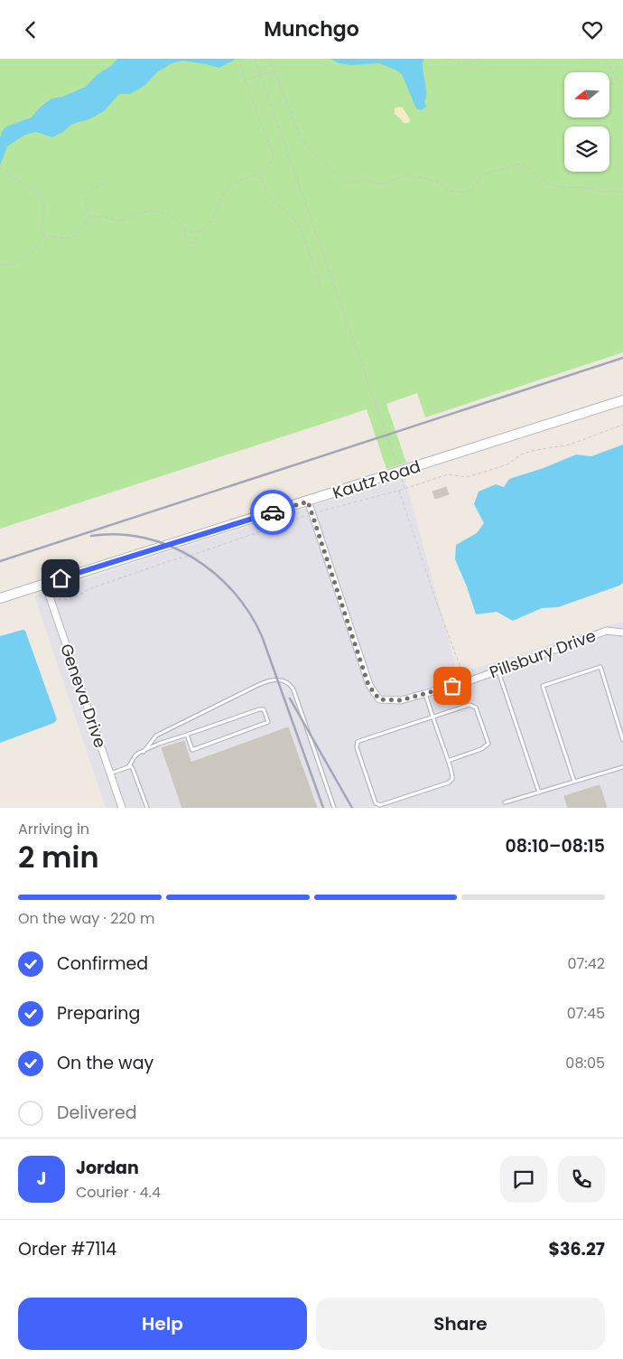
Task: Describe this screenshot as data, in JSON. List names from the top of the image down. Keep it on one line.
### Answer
{"streets":{"street":["Kautz Road","Pillsbury Drive","Geneva Drive"]},"crossings":[["Kautz Road","Pillsbury Drive"],["Kautz Road","Geneva Drive"]],"north":"left","page":{"header":"Munchgo","heading":["2 min","Arriving in","08:10–08:15"],"panel":["Jordan","Courier · 4.4","Order #7114","$36.27"],"bar":"On the way · 220 m","list":[["Confirmed","07:42"],["Preparing","07:45"],["On the way","08:05"],"Delivered"],"round":"J","buttons":["Help","Share"]}}
